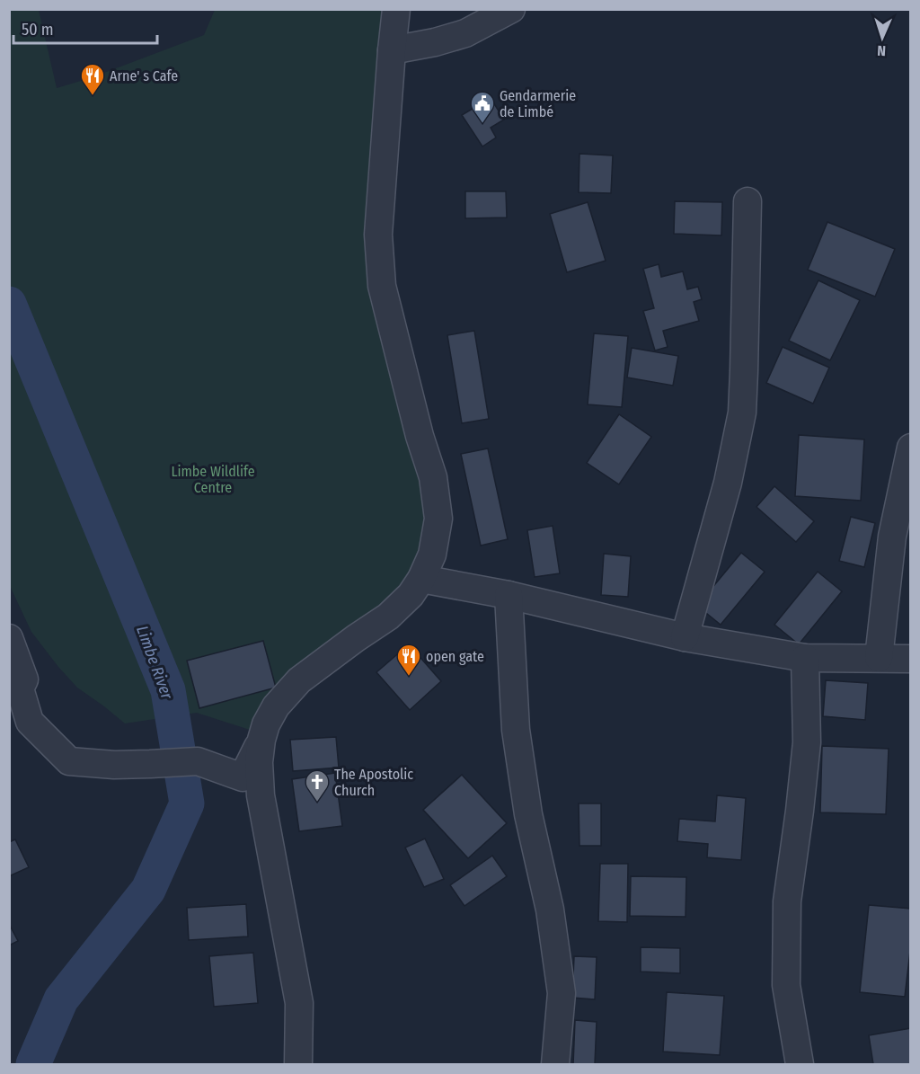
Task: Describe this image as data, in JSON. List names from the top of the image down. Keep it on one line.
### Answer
{"water":["Limbe River"],"parks":["Limbe Wildlife Centre"],"places":{"restaurant":["Arne' s Cafe","open gate"],"public building":["Gendarmerie de Limbé"],"church":["The Apostolic Church"]},"scale_bar":"50 m","north":"bottom"}
